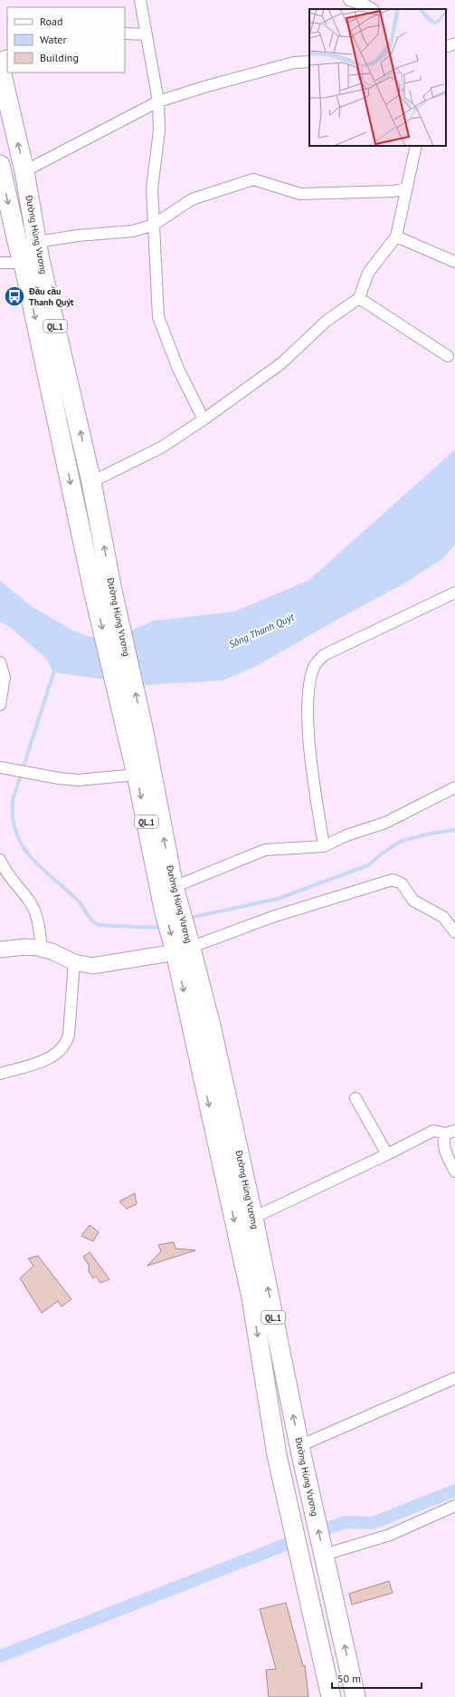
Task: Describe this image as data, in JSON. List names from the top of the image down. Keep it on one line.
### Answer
{"streets":{"highway":["Đường Hùng Vương","QL.1"]},"water":["Sông Thanh Quýt"],"places":{"bus stop":["Đầu cầu Thanh Quýt"]},"legend":["Road","Water","Building"],"scale_bar":"50 m"}
